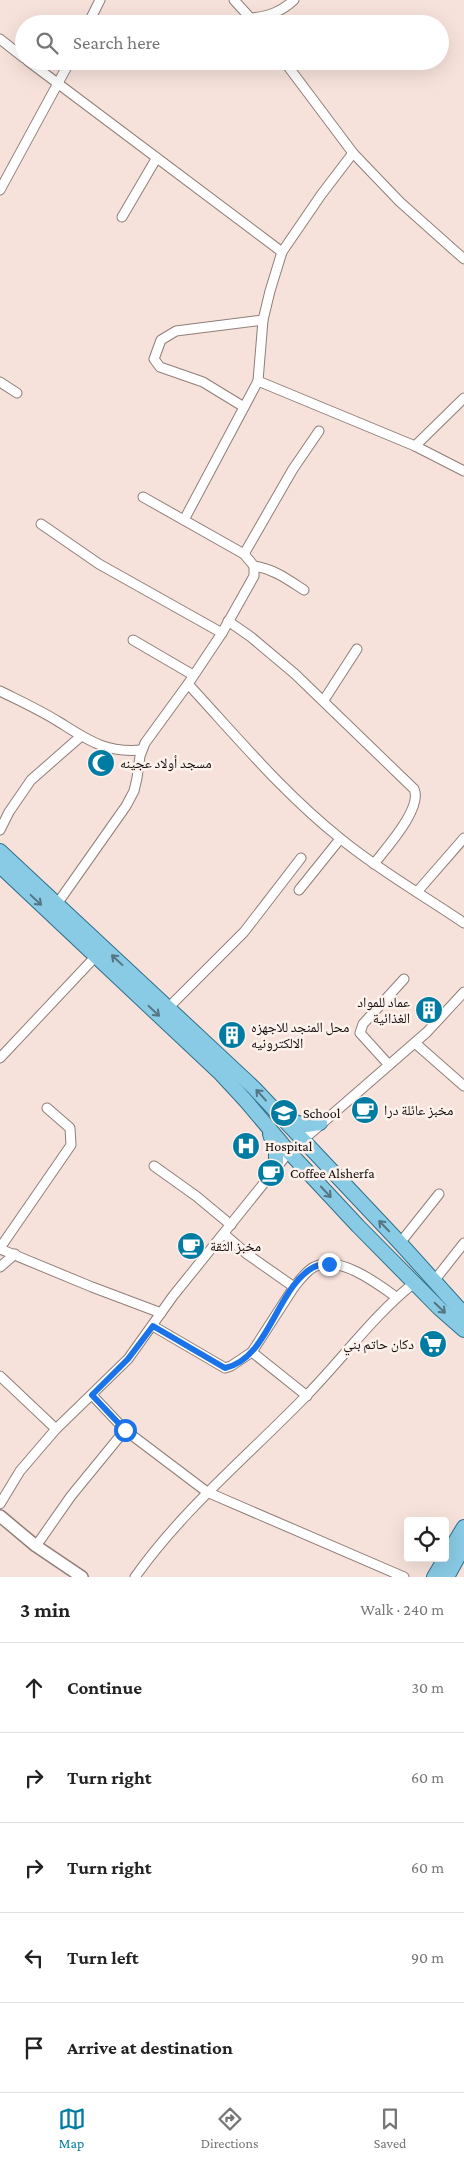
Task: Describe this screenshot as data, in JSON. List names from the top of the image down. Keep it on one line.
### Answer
{"places":{"mosque":["مسجد أولاد عجينه"],"building":["عماد للمواد الغذائية","محل المنجد للاجهزه الالكترونيه"],"cafe":["مخبز عائلة درا","Coffee Alsherfa","مخبز الثقة"],"school or university":["School"],"hospital":["Hospital"],"supermarket":["دكان حاتم بني"]},"page":{"search":"Search here","heading":["3 min","Walk · 240 m"],"list":[["Continue","30 m"],["Turn right","60 m"],["Turn right","60 m"],["Turn left","90 m"],"Arrive at destination"],"nav":["Map","Directions","Saved"]}}
